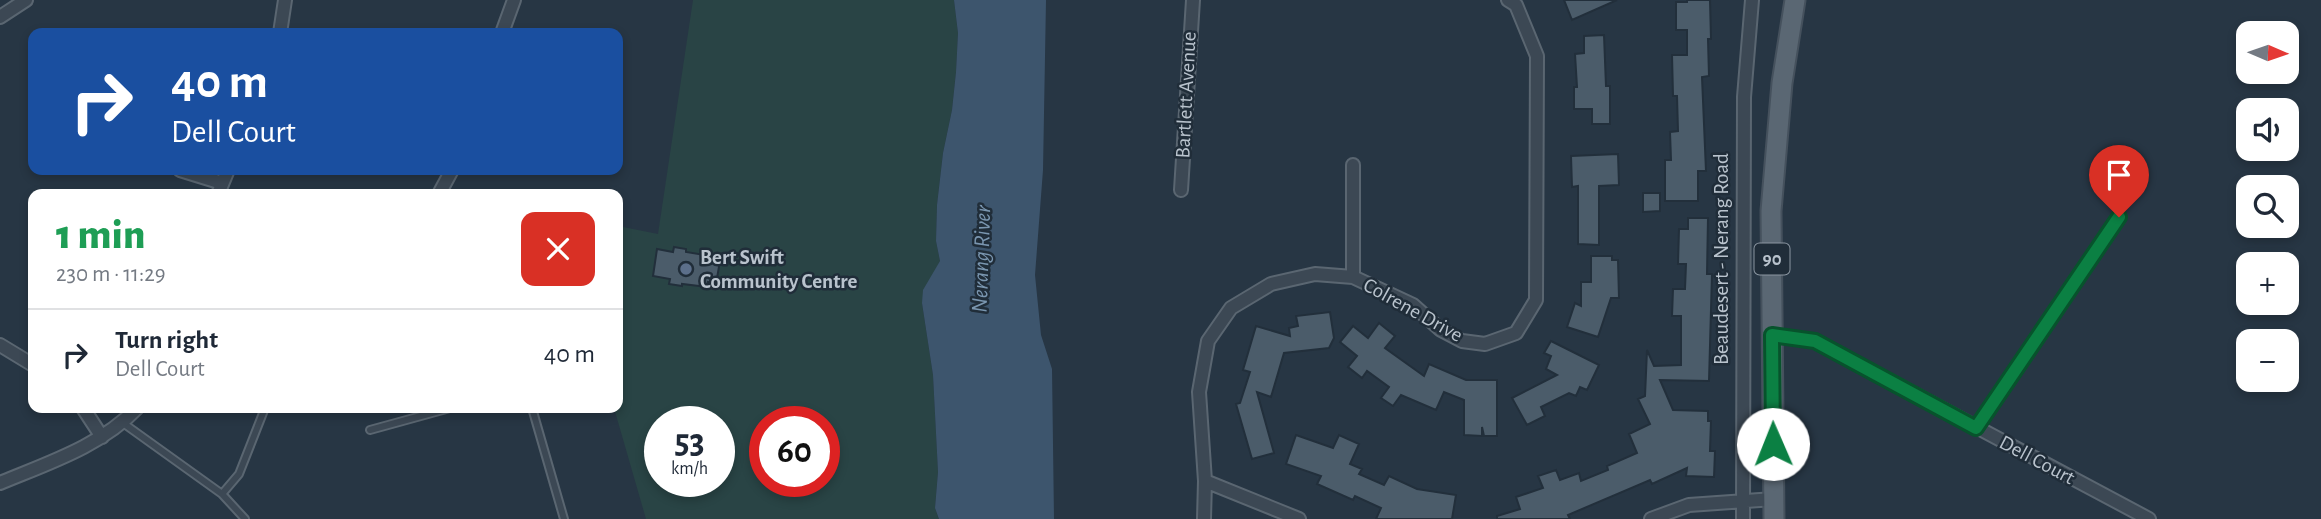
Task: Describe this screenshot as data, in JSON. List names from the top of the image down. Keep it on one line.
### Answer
{"streets":{"main road":["90"],"street":["Bartlett Avenue","Beaudesert - Nerang Road","Colrene Drive","Dell Court"]},"crossings":[["90","Dell Court"]],"water":["Nerang River"],"places":["Bert Swift Community Centre"],"north":"right","page":{"map_buttons":["+","−"],"turn":["40 m","Dell Court"],"heading":["1 min","230 m · 11:29"],"list":[{"name":"Turn right","note":"Dell Court","value":"40 m"}],"speed":"53 km/h","limit":"60"}}
